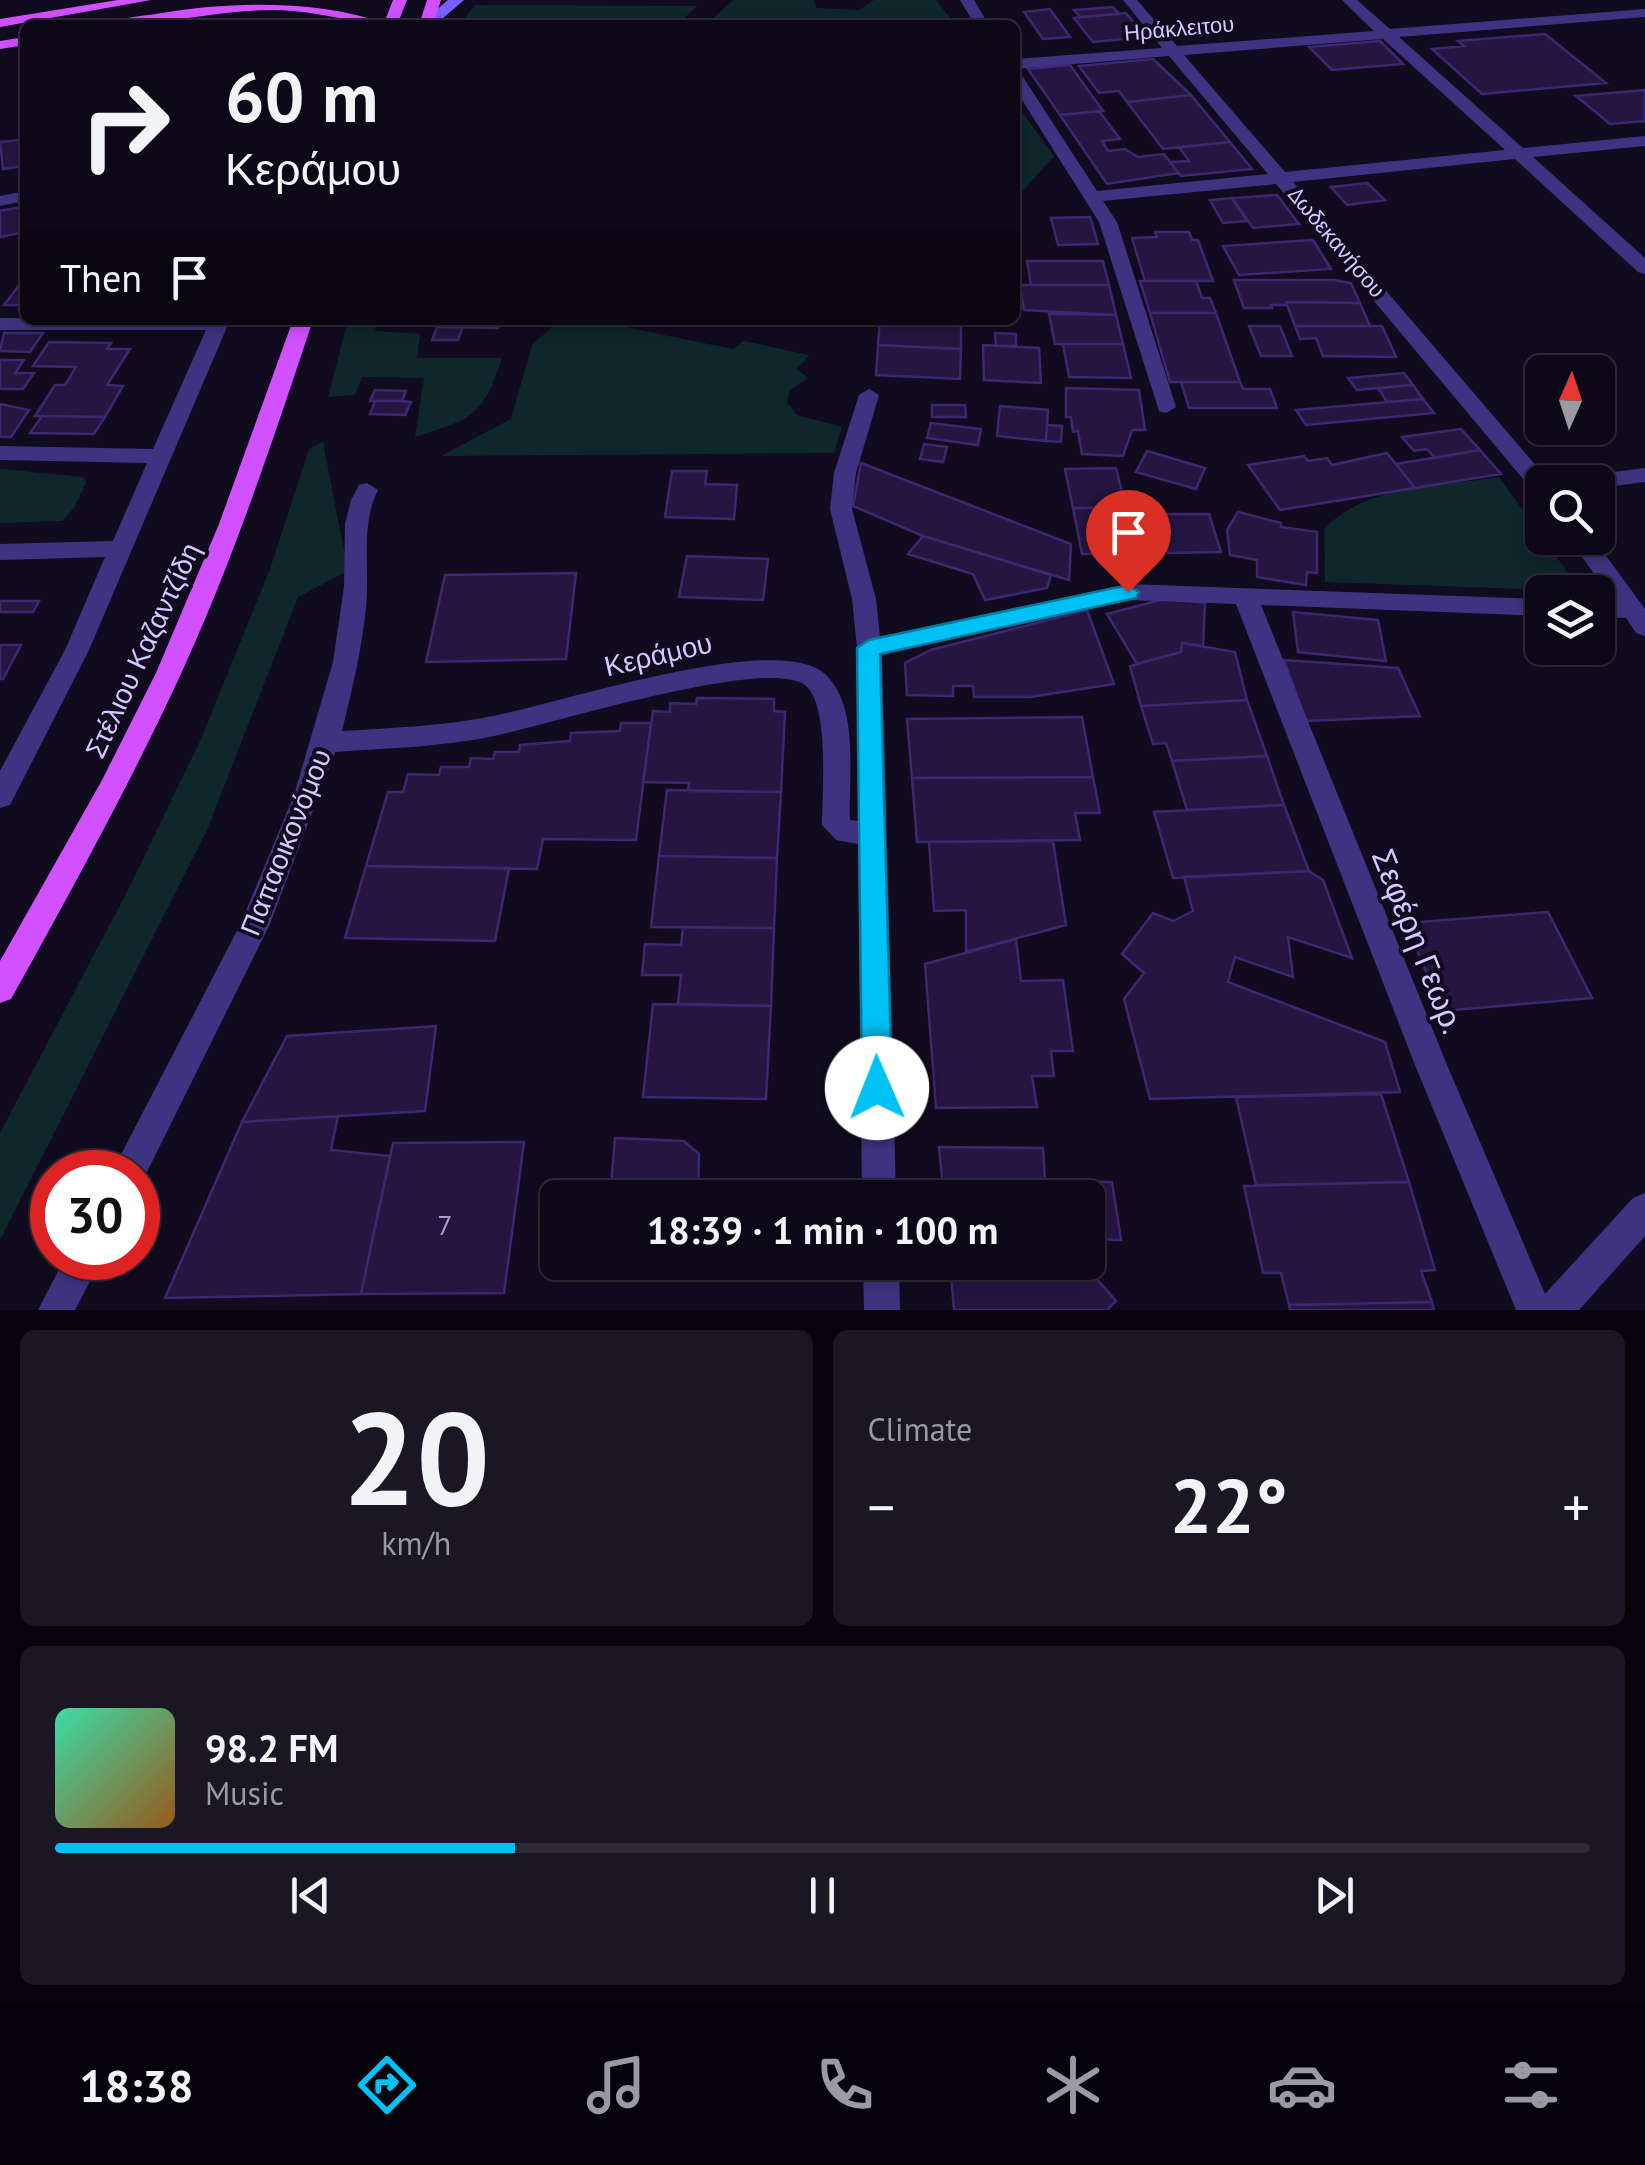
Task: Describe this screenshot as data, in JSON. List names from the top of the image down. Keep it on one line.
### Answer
{"streets":{"main road":["Στέλιου Καζαντζίδη"],"street":["Ηράκλειτου","Δωδεκανήσου","Κεράμου","Παπαοικονόμου","Σεφέρη Γεωρ."]},"crossings":[["Ηράκλειτου","Δωδεκανήσου"],["Κεράμου","Παπαοικονόμου"]],"house_numbers":["7"],"north":"top","page":{"turn":["60 m","Κεράμου"],"then":"Then","limit":"30","trip":"18:39 · 1 min · 100 m","tile":[["20","km/h"],"Climate"],"heat":["−","22°","+"],"song":["98.2 FM","Music"],"tabs":"18:38"}}
